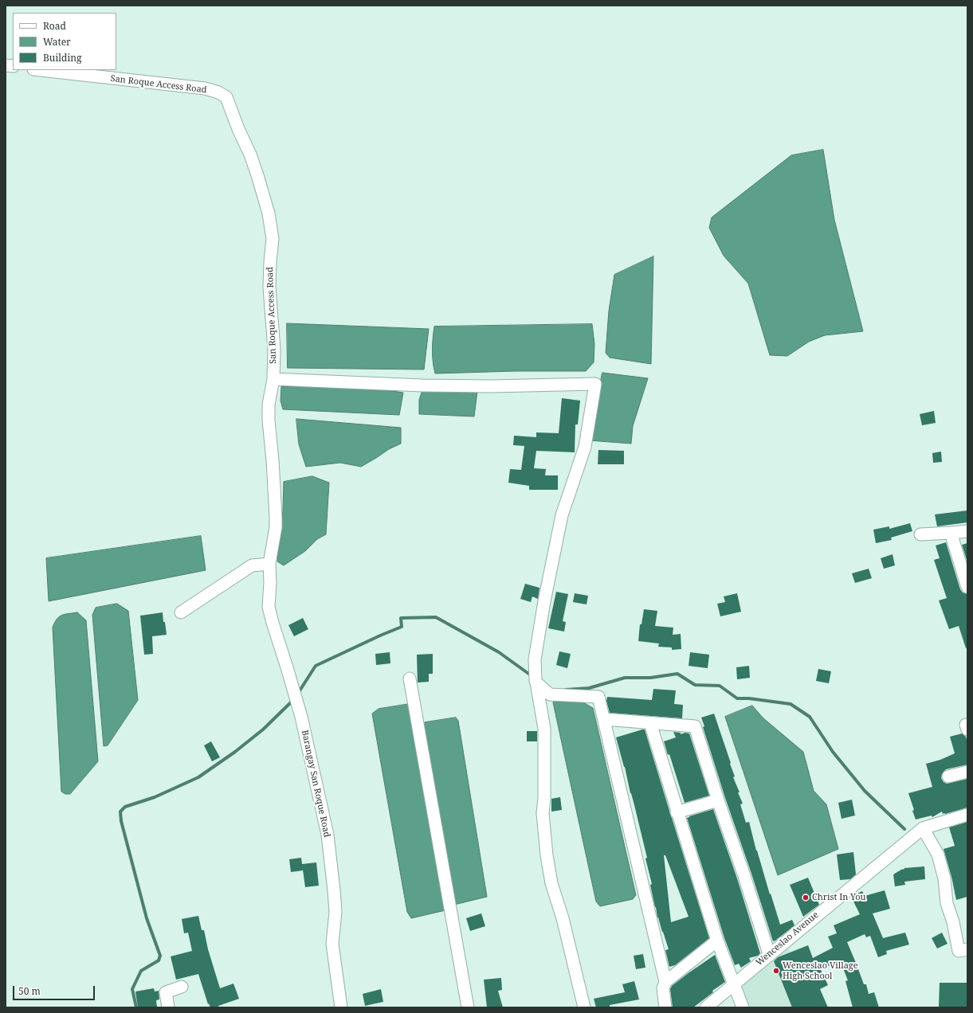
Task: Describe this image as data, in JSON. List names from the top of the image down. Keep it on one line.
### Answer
{"streets":{"street":["San Roque Access Road","Barangay San Roque Road","Wenceslao Avenue"]},"crossings":[["San Roque Access Road","Barangay San Roque Road"]],"places":["Christ In You","Wenceslao Village High School"],"legend":["Road","Water","Building"],"scale_bar":"50 m"}
